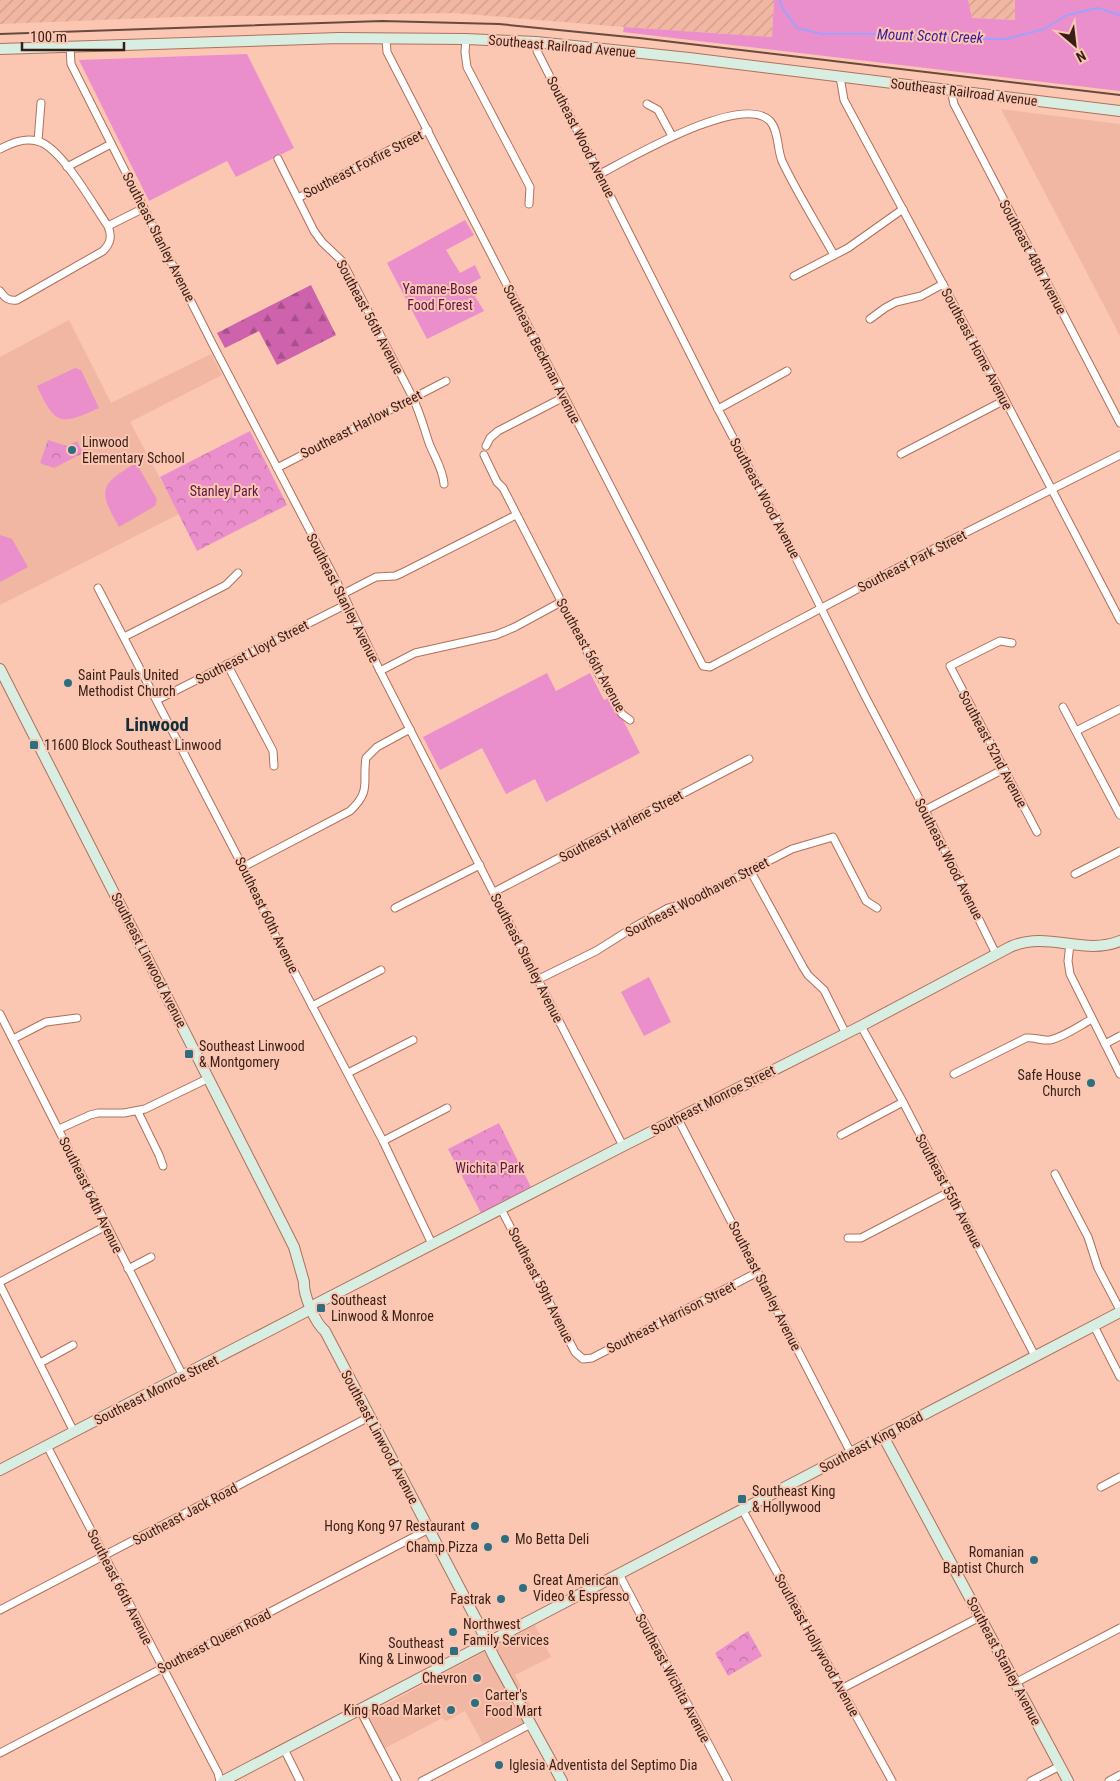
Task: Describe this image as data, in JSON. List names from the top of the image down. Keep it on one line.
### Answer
{"streets":{"street":["Southeast Railroad Avenue","Southeast Wood Avenue","Southeast Foxfire Street","Southeast Stanley Avenue","Southeast 48th Avenue","Southeast 56th Avenue","Southeast Home Avenue","Southeast Beckman Avenue","Southeast Harlow Street","Southeast Park Street","Southeast Lloyd Street","Southeast 52nd Avenue","Southeast Harlene Street","Southeast Woodhaven Street","Southeast 60th Avenue","Southeast Linwood Avenue","Southeast Monroe Street","Southeast 55th Avenue","Southeast 64th Avenue","Southeast 59th Avenue","Southeast Harrison Street","Southeast King Road","Southeast Jack Road","Southeast 66th Avenue","Southeast Queen Road","Southeast Hollywood Avenue","Southeast Wichita Avenue"]},"crossings":[["Southeast Railroad Avenue","Southeast Wood Avenue"],["Southeast Railroad Avenue","Southeast Stanley Avenue"],["Southeast Railroad Avenue","Southeast 48th Avenue"],["Southeast Railroad Avenue","Southeast Home Avenue"],["Southeast Railroad Avenue","Southeast Beckman Avenue"],["Southeast Wood Avenue","Southeast Park Street"],["Southeast Wood Avenue","Southeast Monroe Street"],["Southeast Foxfire Street","Southeast 56th Avenue"],["Southeast Foxfire Street","Southeast Beckman Avenue"],["Southeast Stanley Avenue","Southeast Harlow Street"],["Southeast Stanley Avenue","Southeast Lloyd Street"],["Southeast Stanley Avenue","Southeast Harlene Street"],["Southeast Stanley Avenue","Southeast Woodhaven Street"],["Southeast Stanley Avenue","Southeast Monroe Street"],["Southeast Stanley Avenue","Southeast Harrison Street"],["Southeast Stanley Avenue","Southeast King Road"],["Southeast 56th Avenue","Southeast Harlow Street"],["Southeast Home Avenue","Southeast Park Street"],["Southeast Beckman Avenue","Southeast Park Street"],["Southeast Lloyd Street","Southeast 60th Avenue"],["Southeast 60th Avenue","Southeast Monroe Street"],["Southeast Linwood Avenue","Southeast Monroe Street"],["Southeast Linwood Avenue","Southeast King Road"],["Southeast Linwood Avenue","Southeast Jack Road"],["Southeast Linwood Avenue","Southeast Queen Road"],["Southeast Monroe Street","Southeast 55th Avenue"],["Southeast Monroe Street","Southeast 64th Avenue"],["Southeast Monroe Street","Southeast 59th Avenue"],["Southeast Monroe Street","Southeast 66th Avenue"],["Southeast 55th Avenue","Southeast King Road"],["Southeast 59th Avenue","Southeast Harrison Street"],["Southeast King Road","Southeast 66th Avenue"],["Southeast King Road","Southeast Hollywood Avenue"],["Southeast King Road","Southeast Wichita Avenue"],["Southeast Jack Road","Southeast 66th Avenue"],["Southeast 66th Avenue","Southeast Queen Road"]],"districts":["Linwood"],"water":["Mount Scott Creek"],"parks":["Yamane-Bose Food Forest","Stanley Park","Wichita Park"],"places":{"other":["Linwood Elementary School","Saint Pauls United Methodist Church","Safe House Church","Hong Kong 97 Restaurant","Mo Betta Deli","Champ Pizza","Romanian Baptist Church","Great American Video & Espresso","Fastrak","Northwest Family Services","Chevron","Carter's Food Mart","King Road Market","Iglesia Adventista del Septimo Dia"],"transit":["11600 Block Southeast Linwood","Southeast Linwood & Montgomery","Southeast Linwood & Monroe","Southeast King & Hollywood","Southeast King & Linwood"]},"scale_bar":"100 m","north":"bottom right"}
